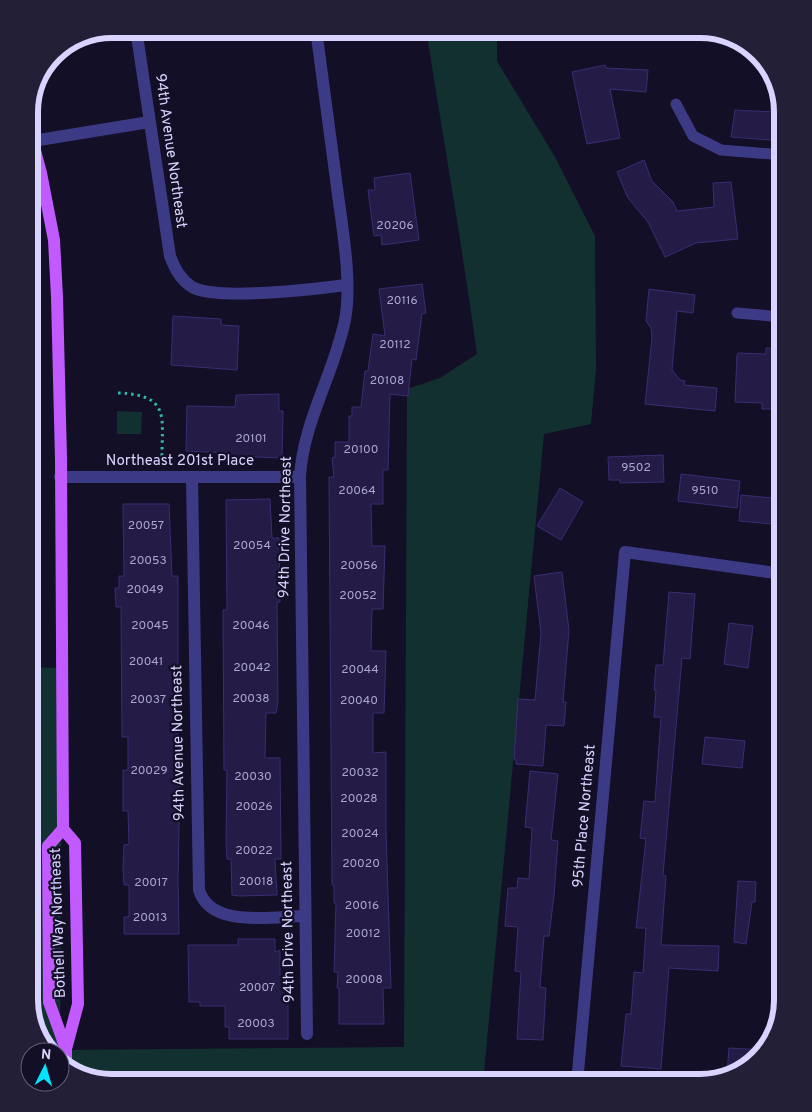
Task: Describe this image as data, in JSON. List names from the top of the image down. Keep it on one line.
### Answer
{"streets":{"main road":["Bothell Way Northeast"],"street":["94th Avenue Northeast","Northeast 201st Place","94th Drive Northeast","95th Place Northeast"]},"crossings":[["94th Avenue Northeast","Northeast 201st Place"],["94th Avenue Northeast","94th Drive Northeast"],["Northeast 201st Place","94th Drive Northeast"],["Northeast 201st Place","Bothell Way Northeast"]],"house_numbers":["20206","20116","20112","20108","20101","20100","9502","20064","9510","20057","20054","20053","20056","20049","20052","20045","20046","20041","20042","20044","20038","20037","20040","20029","20032","20030","20028","20026","20024","20022","20020","20018","20017","20016","20013","20012","20008","20007","20003"],"north":"top"}
